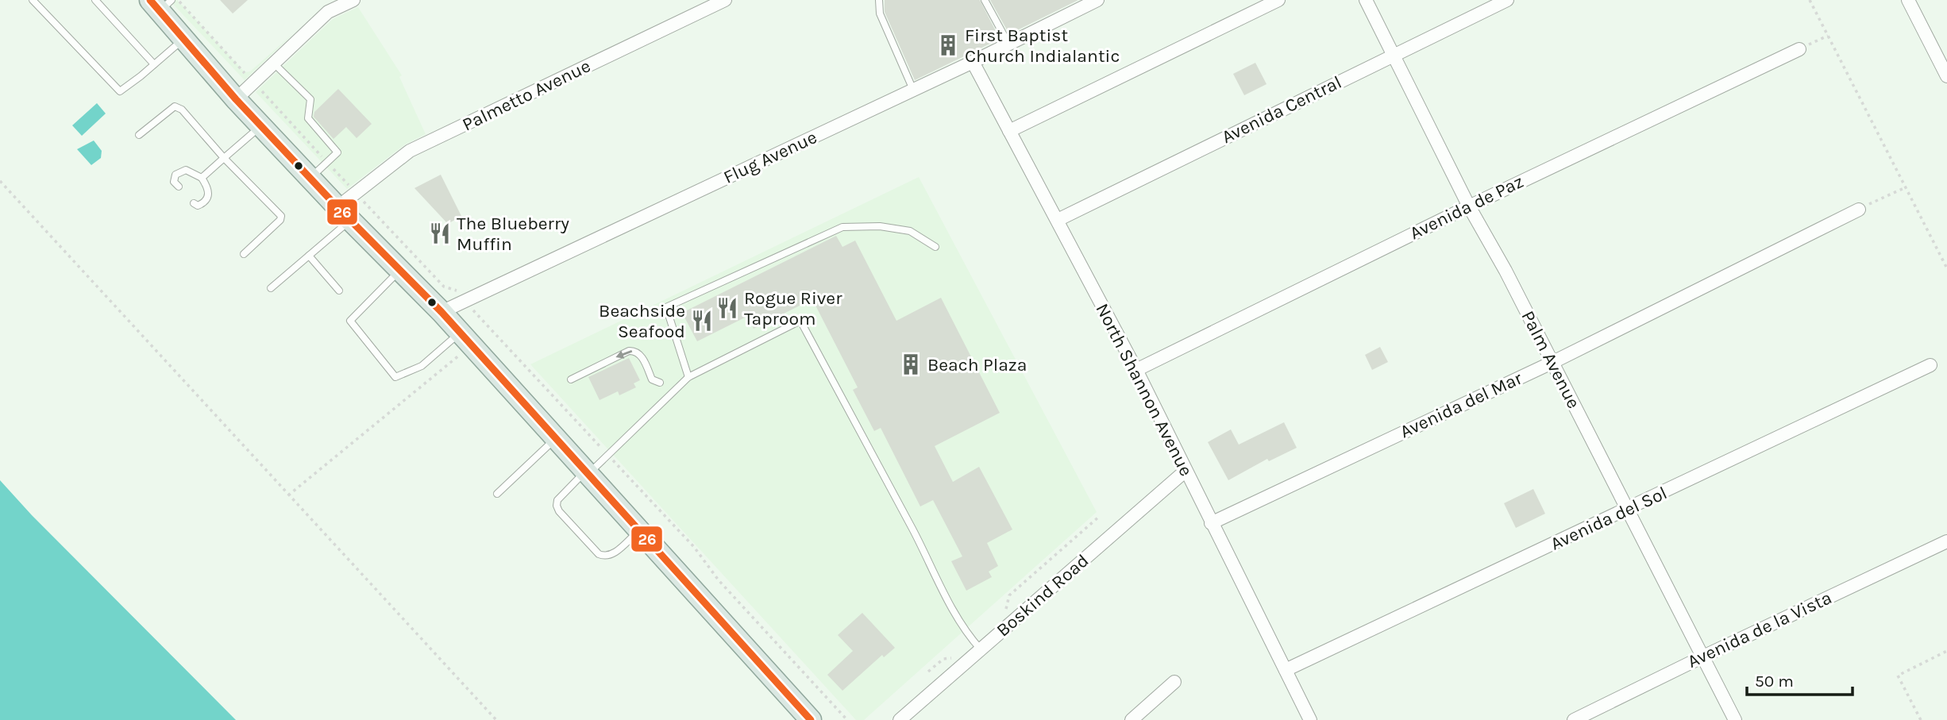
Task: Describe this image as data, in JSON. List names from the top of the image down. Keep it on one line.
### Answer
{"streets":{"street":["Palmetto Avenue","Avenida Central","Flug Avenue","Avenida de Paz","Palm Avenue","North Shannon Avenue","Avenida del Mar","Avenida del Sol","Boskind Road","Avenida de la Vista"]},"crossings":[["Avenida Central","Palm Avenue"],["Avenida Central","North Shannon Avenue"],["Flug Avenue","North Shannon Avenue"],["Avenida de Paz","Palm Avenue"],["Avenida de Paz","North Shannon Avenue"],["Palm Avenue","Avenida del Mar"],["Palm Avenue","Avenida del Sol"],["Palm Avenue","Avenida de la Vista"],["North Shannon Avenue","Avenida del Mar"],["North Shannon Avenue","Avenida del Sol"],["North Shannon Avenue","Boskind Road"]],"places":{"building":["First Baptist Church Indialantic","Beach Plaza"],"restaurant":["The Blueberry Muffin","Rogue River Taproom","Beachside Seafood"]},"lines":["transit line 26"],"scale_bar":"50 m"}
